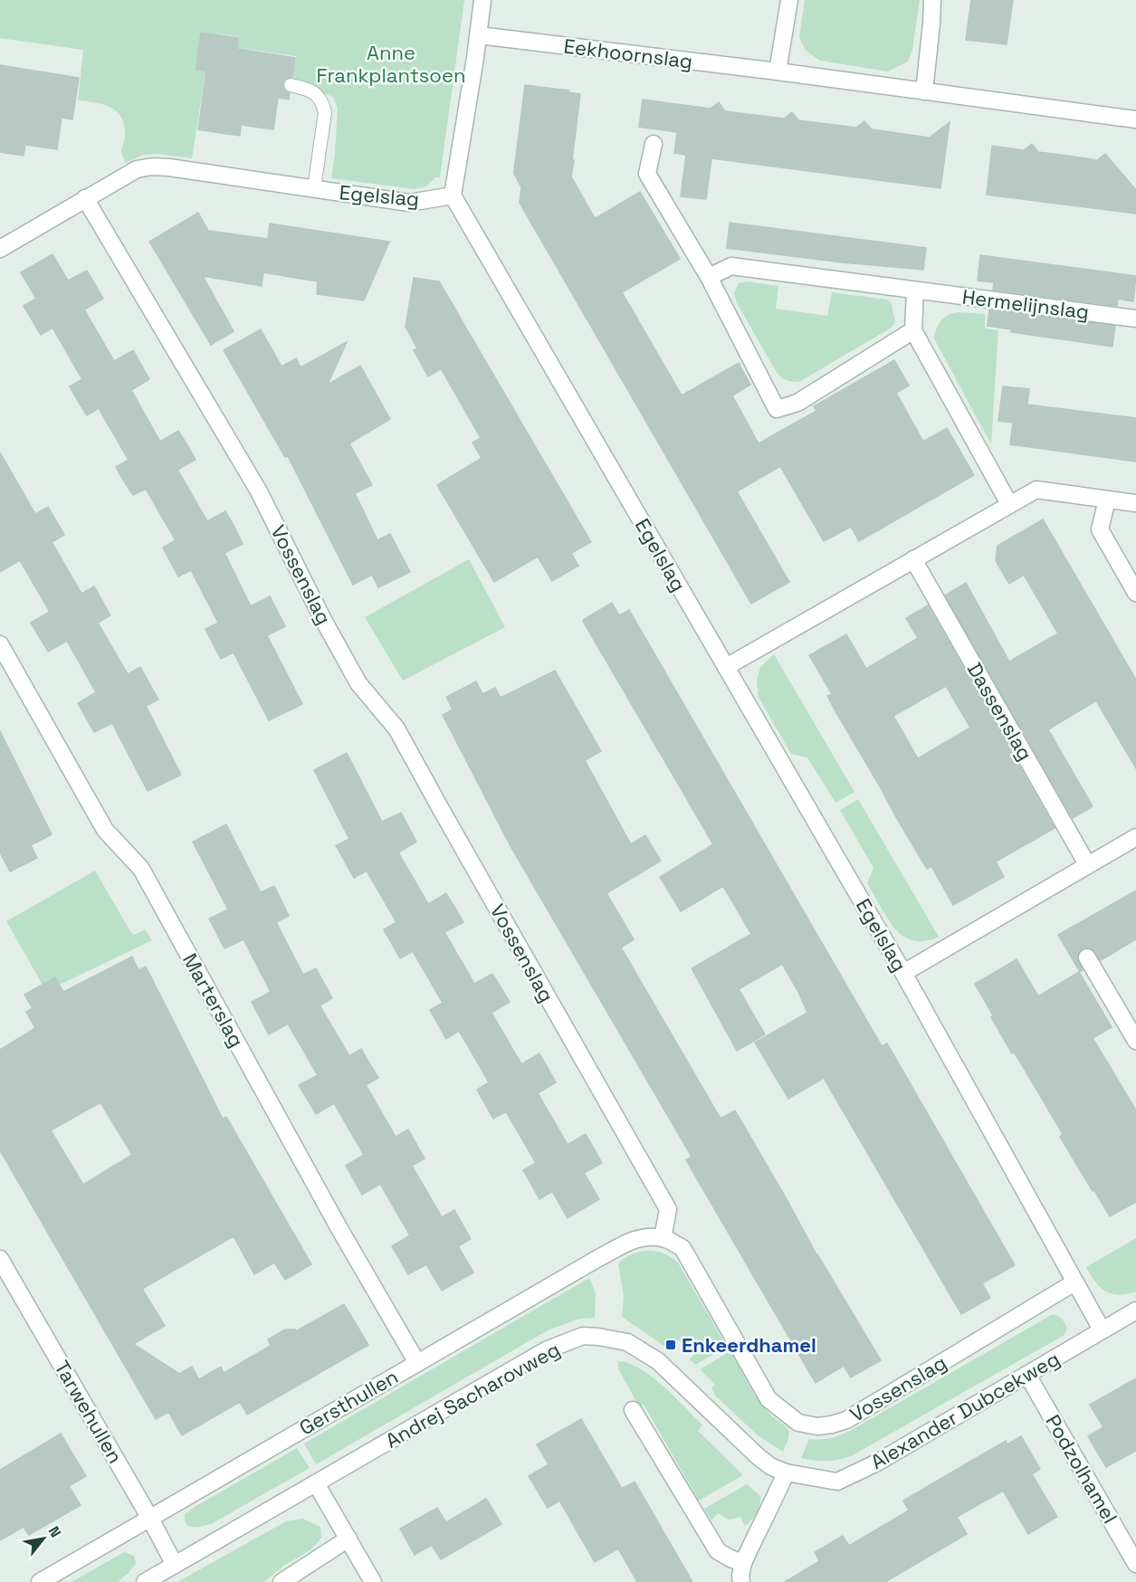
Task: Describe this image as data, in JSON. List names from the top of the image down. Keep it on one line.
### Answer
{"streets":{"street":["Eekhoornslag","Egelslag","Hermelijnslag","Vossenslag","Dassenslag","Marterslag","Andrej Sacharovweg","Gersthullen","Alexander Dubcekweg","Tarwehullen","Podzolhamel"]},"crossings":[["Egelslag","Vossenslag"],["Egelslag","Alexander Dubcekweg"],["Vossenslag","Gersthullen"],["Marterslag","Gersthullen"],["Andrej Sacharovweg","Alexander Dubcekweg"],["Andrej Sacharovweg","Tarwehullen"],["Gersthullen","Tarwehullen"],["Alexander Dubcekweg","Podzolhamel"]],"parks":["Anne Frankplantsoen"],"places":{"transit":["Enkeerdhamel"]},"north":"top right"}
